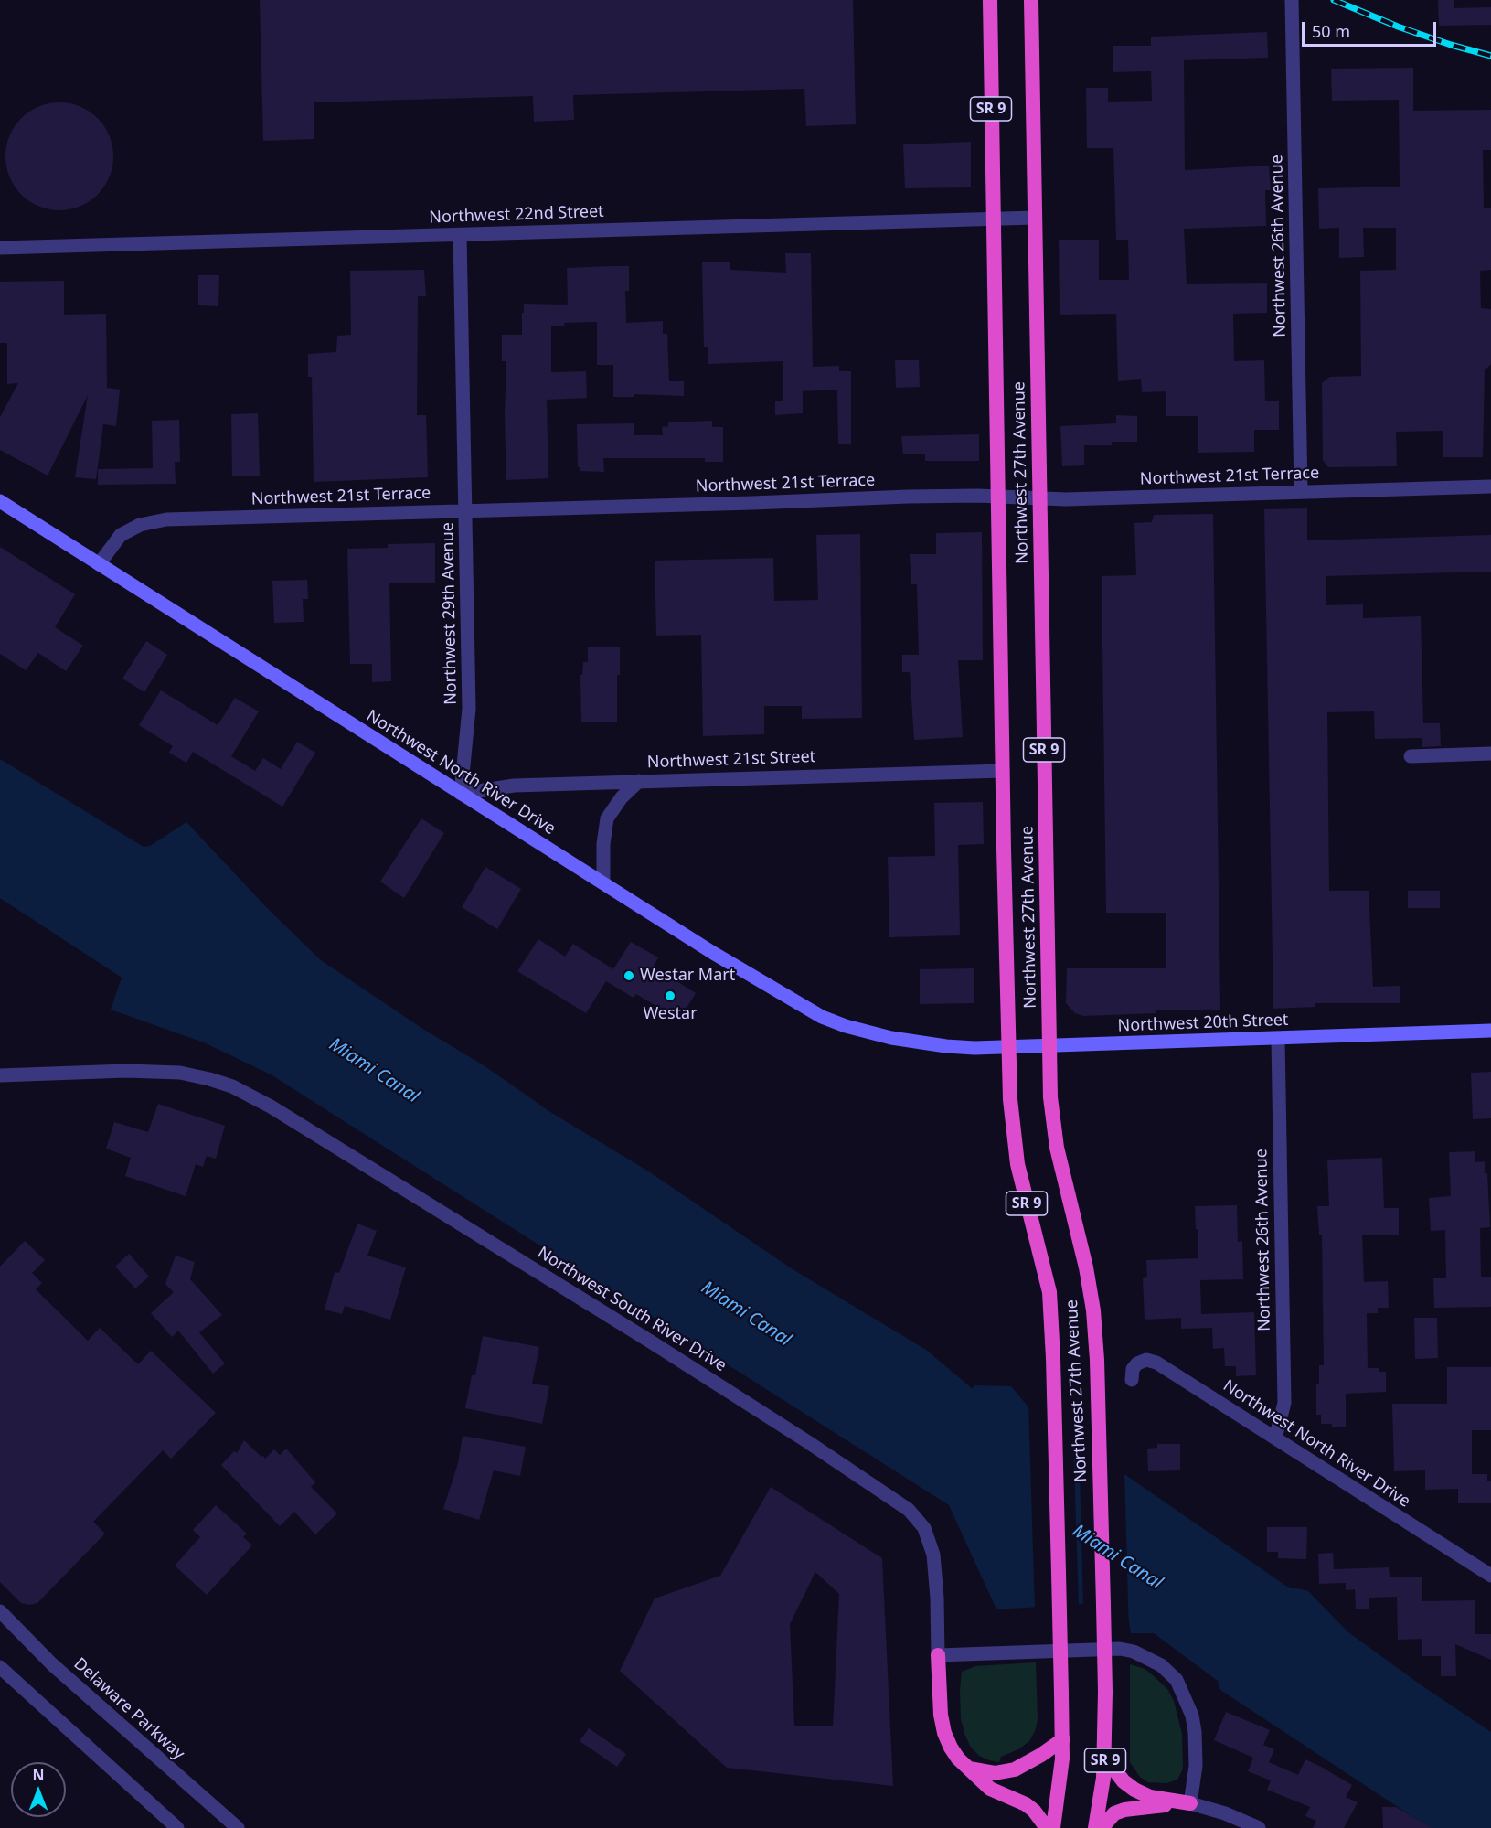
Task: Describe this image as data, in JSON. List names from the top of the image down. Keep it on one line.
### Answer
{"streets":{"highway":["SR 9","Northwest 27th Avenue"],"main road":["Northwest North River Drive","Northwest 20th Street"],"street":["Northwest 22nd Street","Northwest 26th Avenue","Northwest 21st Terrace","Northwest 29th Avenue","Northwest 21st Street","Northwest South River Drive","Delaware Parkway"]},"crossings":[["Northwest 22nd Street","Northwest 27th Avenue"],["Northwest 22nd Street","Northwest 29th Avenue"],["Northwest 26th Avenue","Northwest 21st Terrace"],["Northwest 26th Avenue","Northwest North River Drive"],["Northwest 26th Avenue","Northwest 20th Street"],["Northwest 27th Avenue","Northwest 21st Terrace"],["Northwest 27th Avenue","Northwest 21st Street"],["Northwest 27th Avenue","Northwest 20th Street"],["Northwest 21st Terrace","Northwest 29th Avenue"],["Northwest 21st Terrace","Northwest North River Drive"],["Northwest 29th Avenue","Northwest 21st Street"],["Northwest 29th Avenue","Northwest North River Drive"],["Northwest 21st Street","Northwest North River Drive"],["Northwest North River Drive","Northwest 20th Street"]],"water":["Miami Canal"],"places":["Westar Mart","Westar"],"scale_bar":"50 m","north":"top"}
